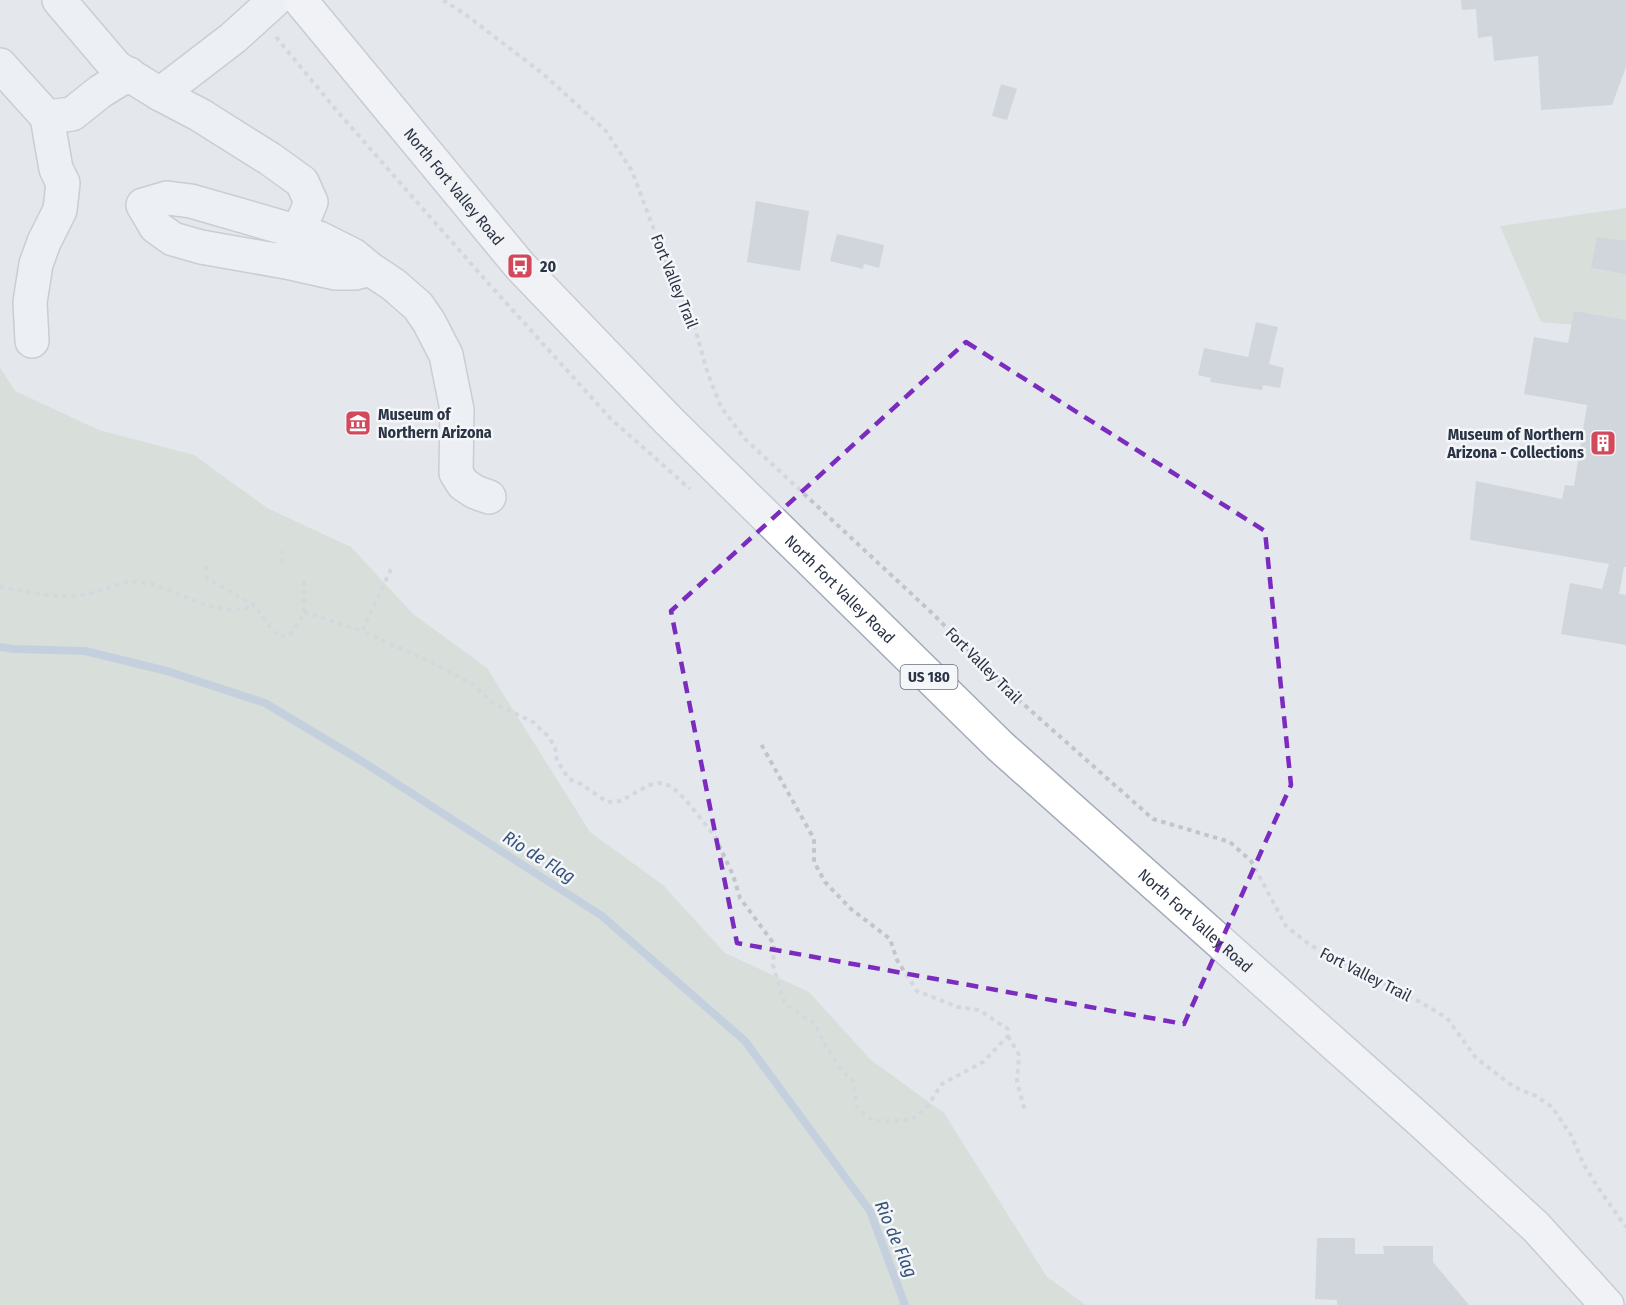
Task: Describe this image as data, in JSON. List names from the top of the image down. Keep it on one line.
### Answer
{"streets":{"main road":["North Fort Valley Road","US 180"],"path":["Fort Valley Trail"]},"water":["Rio de Flag"],"places":{"bus stop":["20"],"museum":["Museum of Northern Arizona"],"building":["Museum of Northern Arizona - Collections"]}}
